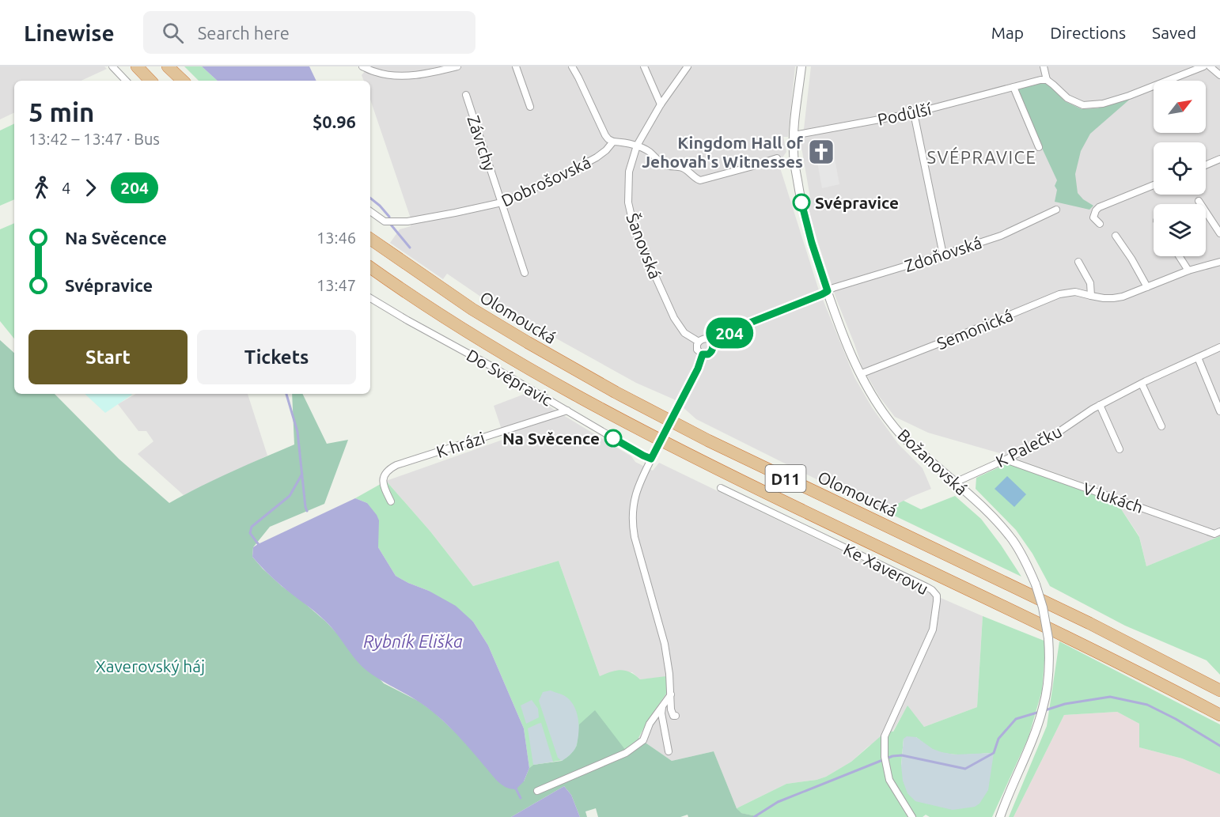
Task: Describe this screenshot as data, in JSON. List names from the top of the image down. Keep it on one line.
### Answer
{"streets":{"highway":["Olomoucká","D11"],"street":["Podůlší","Závrchy","Dobrošovská","Šanovská","Zdoňovská","Semonická","Do Svépravic","K hrázi","K Palečku","Božanovská","V lukách","Ke Xaverovu"]},"crossings":[["Podůlší","Božanovská"],["Závrchy","Dobrošovská"],["Šanovská","Zdoňovská"],["Zdoňovská","Božanovská"],["Semonická","Božanovská"],["Do Svépravic","K hrázi"],["K Palečku","Božanovská"],["K Palečku","V lukách"]],"districts":["SVÉPRAVICE"],"water":["Rybník Eliška"],"parks":["Xaverovský háj"],"places":{"church":["Kingdom Hall of Jehovah's Witnesses"],"other":["Svépravice","Na Svěcence"]},"lines":["bus line 204"],"north":"top right","page":{"header":"Linewise","search":"Search here","nav":["Map","Directions","Saved"],"on_map":"204","heading":["5 min","13:42 – 13:47 · Bus","$0.96"],"legs":["4","204"],"list":[{"name":"Na Svěcence","value":"13:46"},{"name":"Svépravice","value":"13:47"}],"buttons":["Start","Tickets"]}}
